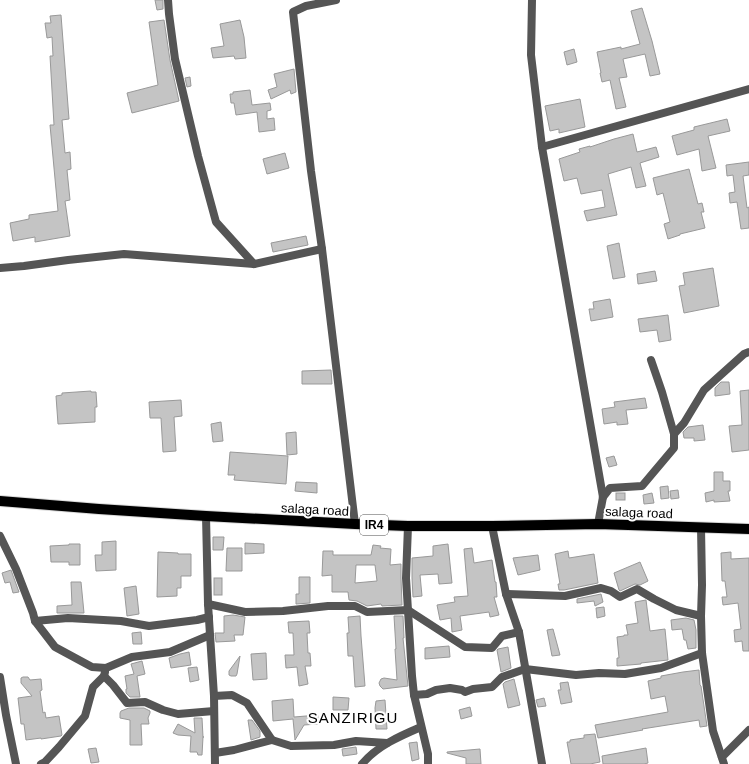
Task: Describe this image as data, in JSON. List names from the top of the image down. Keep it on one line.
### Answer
{"streets":{"main road":["salaga road","IR4"]},"districts":["SANZIRIGU"]}
